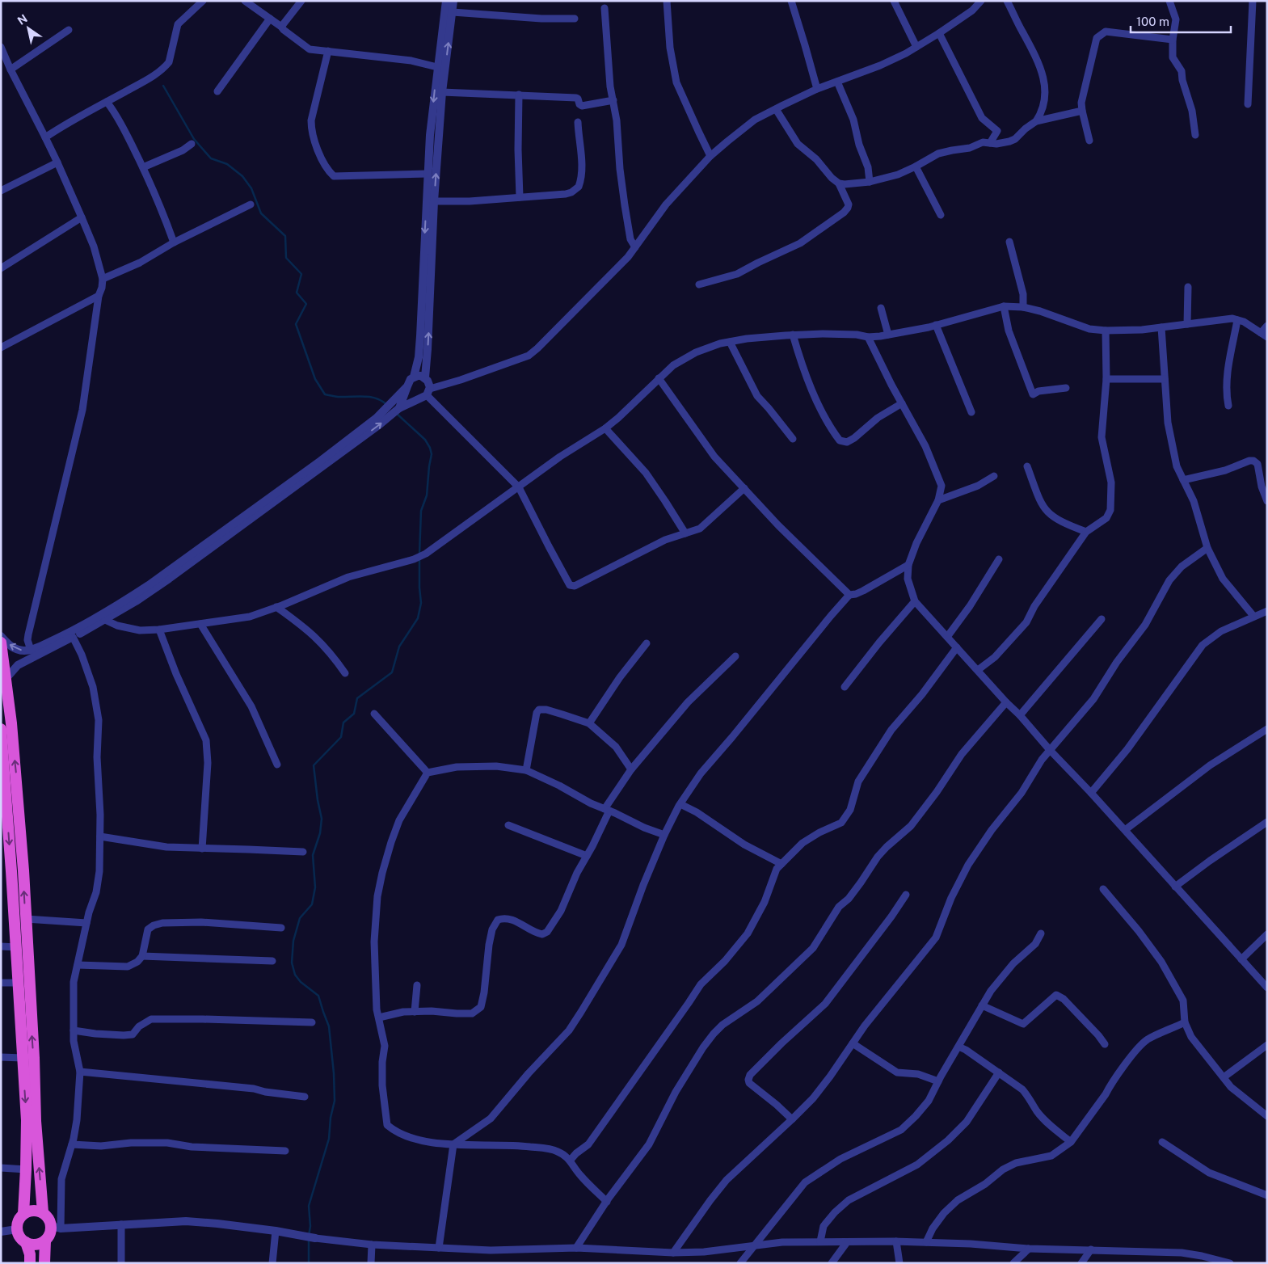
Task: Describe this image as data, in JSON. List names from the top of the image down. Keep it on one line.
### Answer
{"scale_bar":"100 m","north":"top left"}
